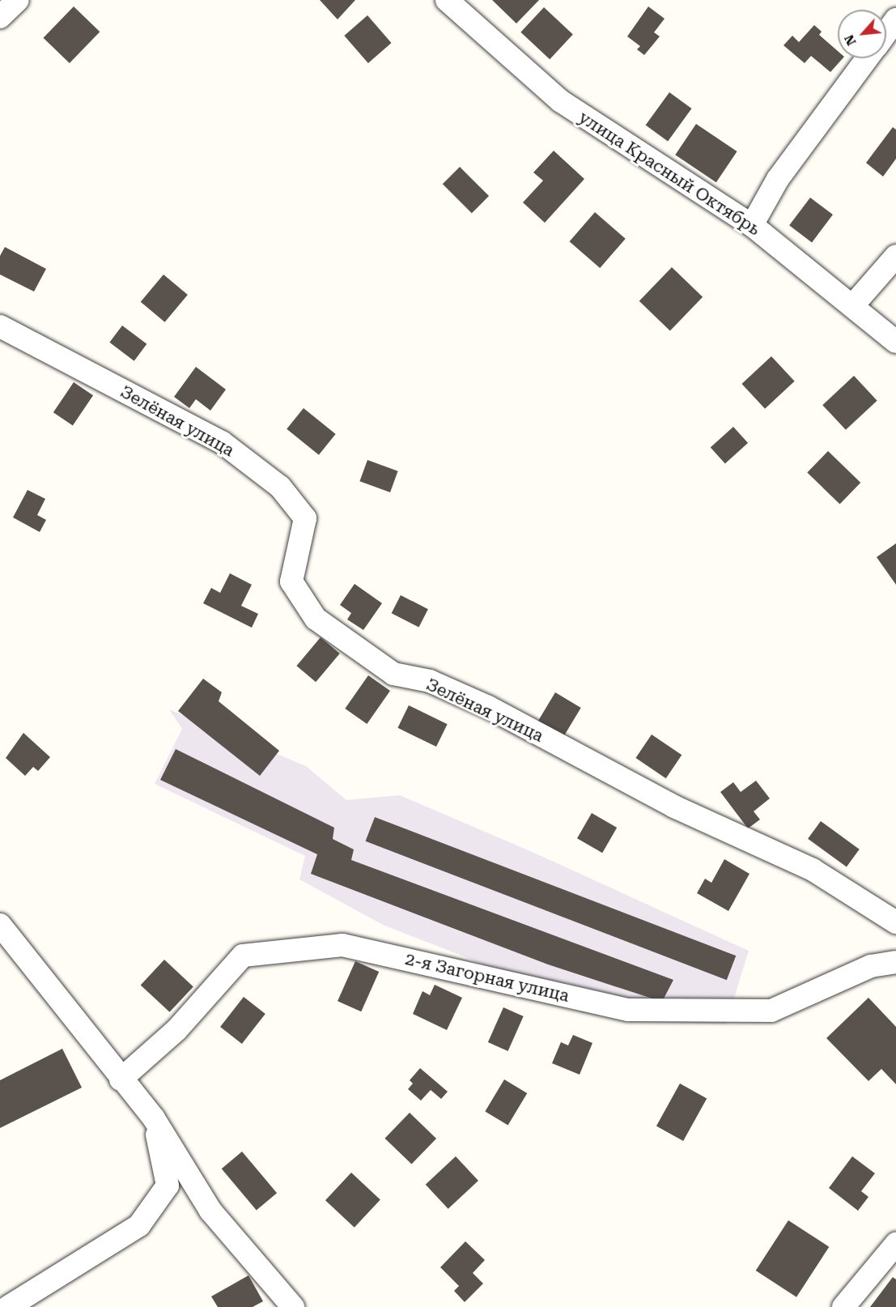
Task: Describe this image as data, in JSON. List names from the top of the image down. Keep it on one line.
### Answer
{"streets":{"street":["улица Красный Октябрь","Зелёная улица","2-я Загорная улица"]},"north":"bottom left"}
